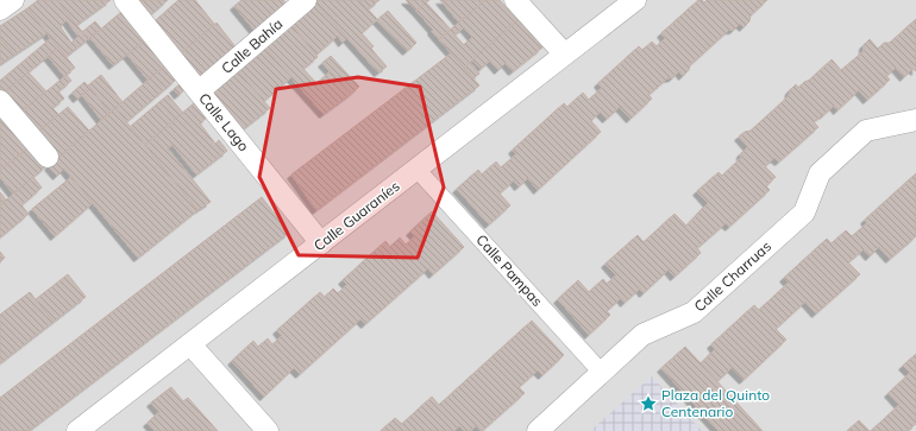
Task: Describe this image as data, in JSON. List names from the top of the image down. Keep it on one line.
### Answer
{"streets":{"street":["Calle Bahía","Calle Lago","Calle Guaraníes","Calle Pampas","Calle Charruas"]},"crossings":[["Calle Bahía","Calle Lago"],["Calle Lago","Calle Guaraníes"],["Calle Guaraníes","Calle Pampas"],["Calle Pampas","Calle Charruas"]],"places":{"place":["Plaza del Quinto Centenario"]}}
